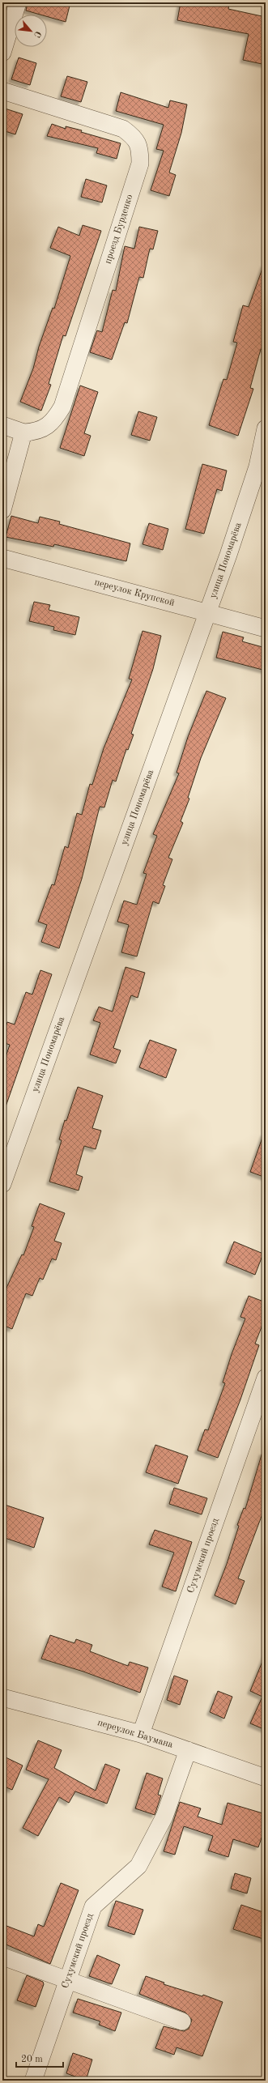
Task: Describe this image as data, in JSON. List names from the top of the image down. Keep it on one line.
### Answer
{"streets":{"street":["проезд Бурденко","улица Пономарёва","переулок Крупской","Сухумский проезд","переулок Баумана"]},"crossings":[["улица Пономарёва","переулок Крупской"],["Сухумский проезд","переулок Баумана"]],"scale_bar":"20 m","north":"bottom right"}
